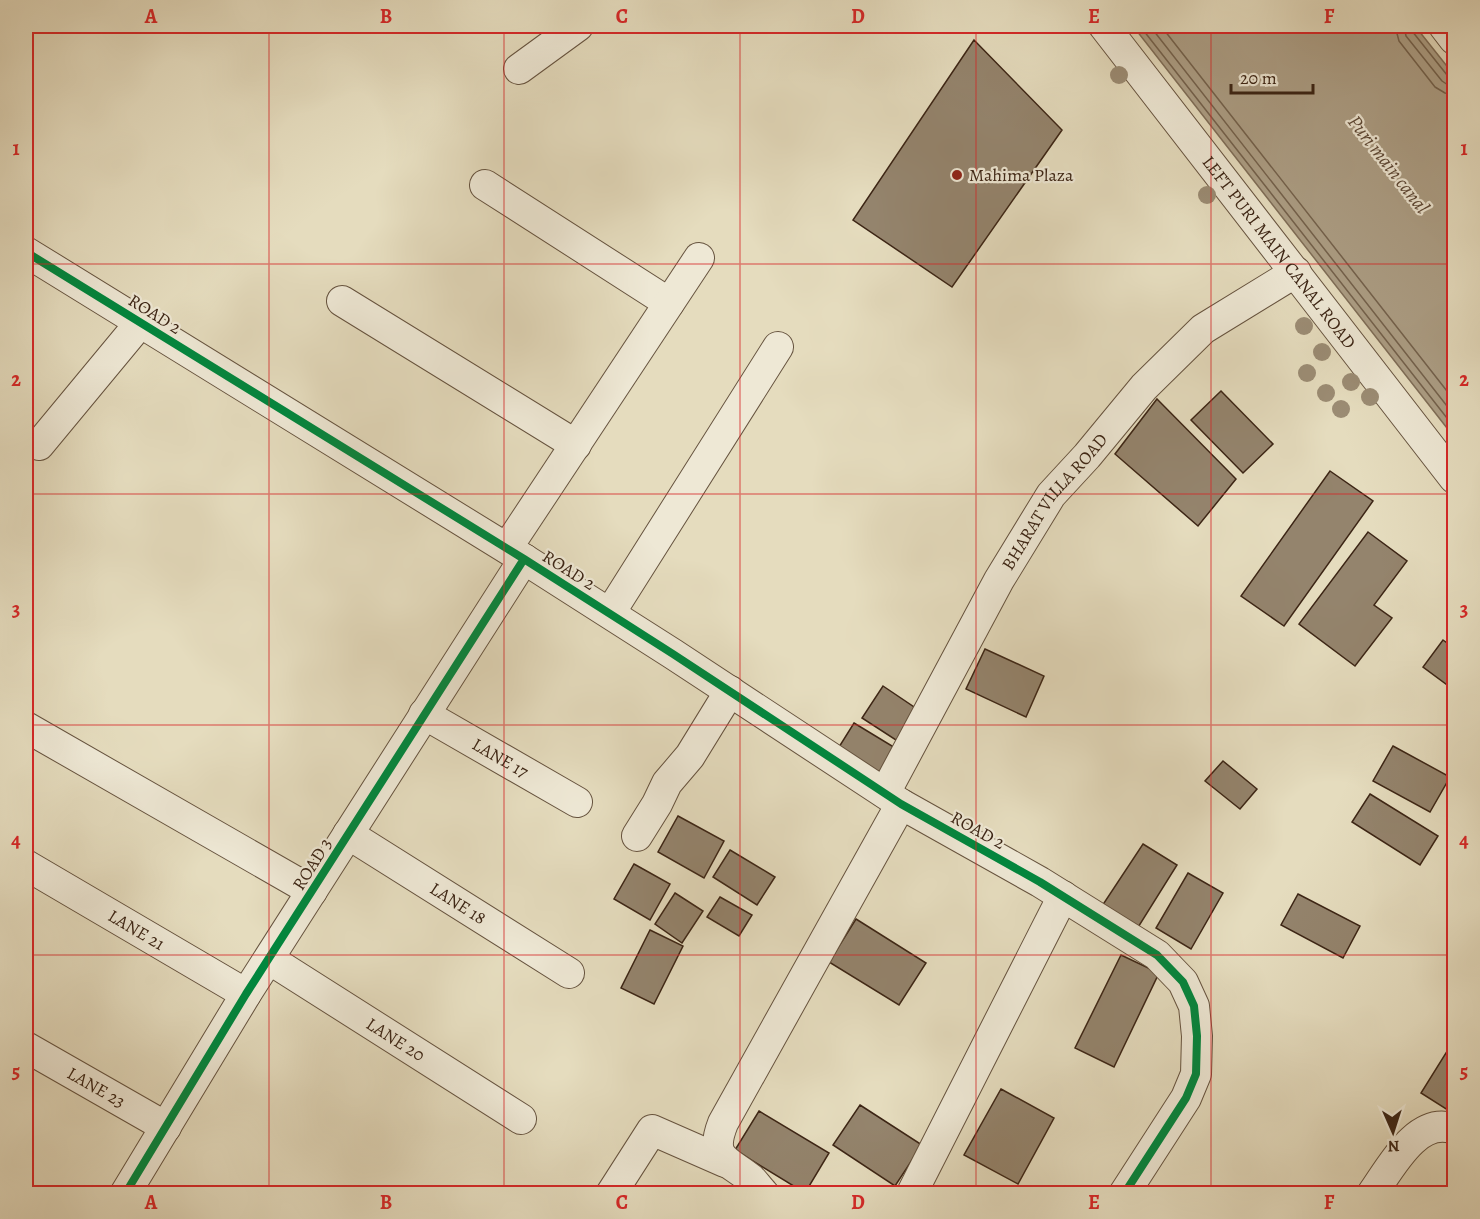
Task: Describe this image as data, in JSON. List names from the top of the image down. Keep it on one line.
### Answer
{"streets":{"street":["LEFT PURI MAIN CANAL ROAD","ROAD 2","BHARAT VILLA ROAD","LANE 17","ROAD 3","LANE 18","LANE 21","LANE 20","LANE 23"]},"crossings":[["LEFT PURI MAIN CANAL ROAD","BHARAT VILLA ROAD"],["ROAD 2","BHARAT VILLA ROAD"],["ROAD 2","ROAD 3"],["LANE 17","ROAD 3"],["ROAD 3","LANE 18"],["ROAD 3","LANE 21"],["ROAD 3","LANE 20"],["ROAD 3","LANE 23"]],"water":["Puri main canal"],"places":["Mahima Plaza"],"scale_bar":"20 m","north":"bottom","grid":{"columns":["A","B","C","D","E","F"],"rows":["1","2","3","4","5"]}}
